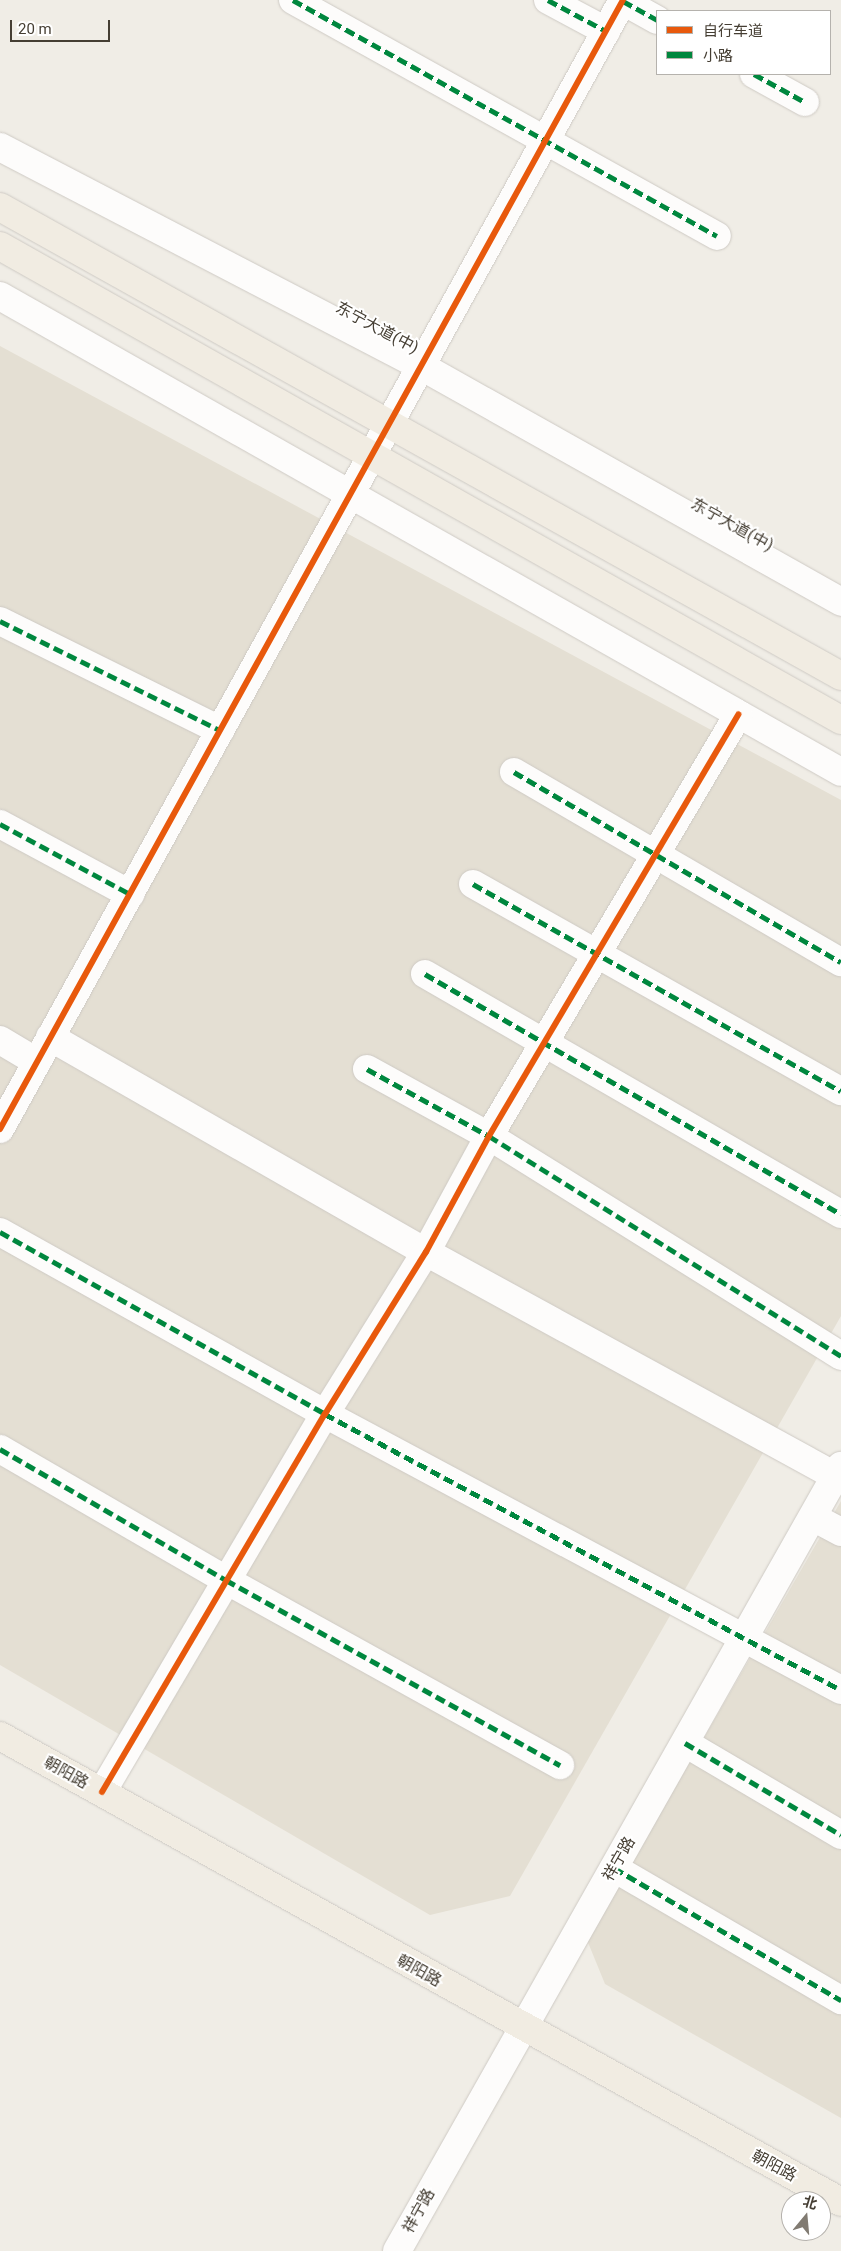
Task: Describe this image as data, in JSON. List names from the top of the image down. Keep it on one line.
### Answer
{"streets":{"main road":["朝阳路"],"street":["东宁大道(中)","祥宁路"]},"crossings":[["朝阳路","祥宁路"]],"legend":["自行车道","小路"],"scale_bar":"20 m","north":"top"}
